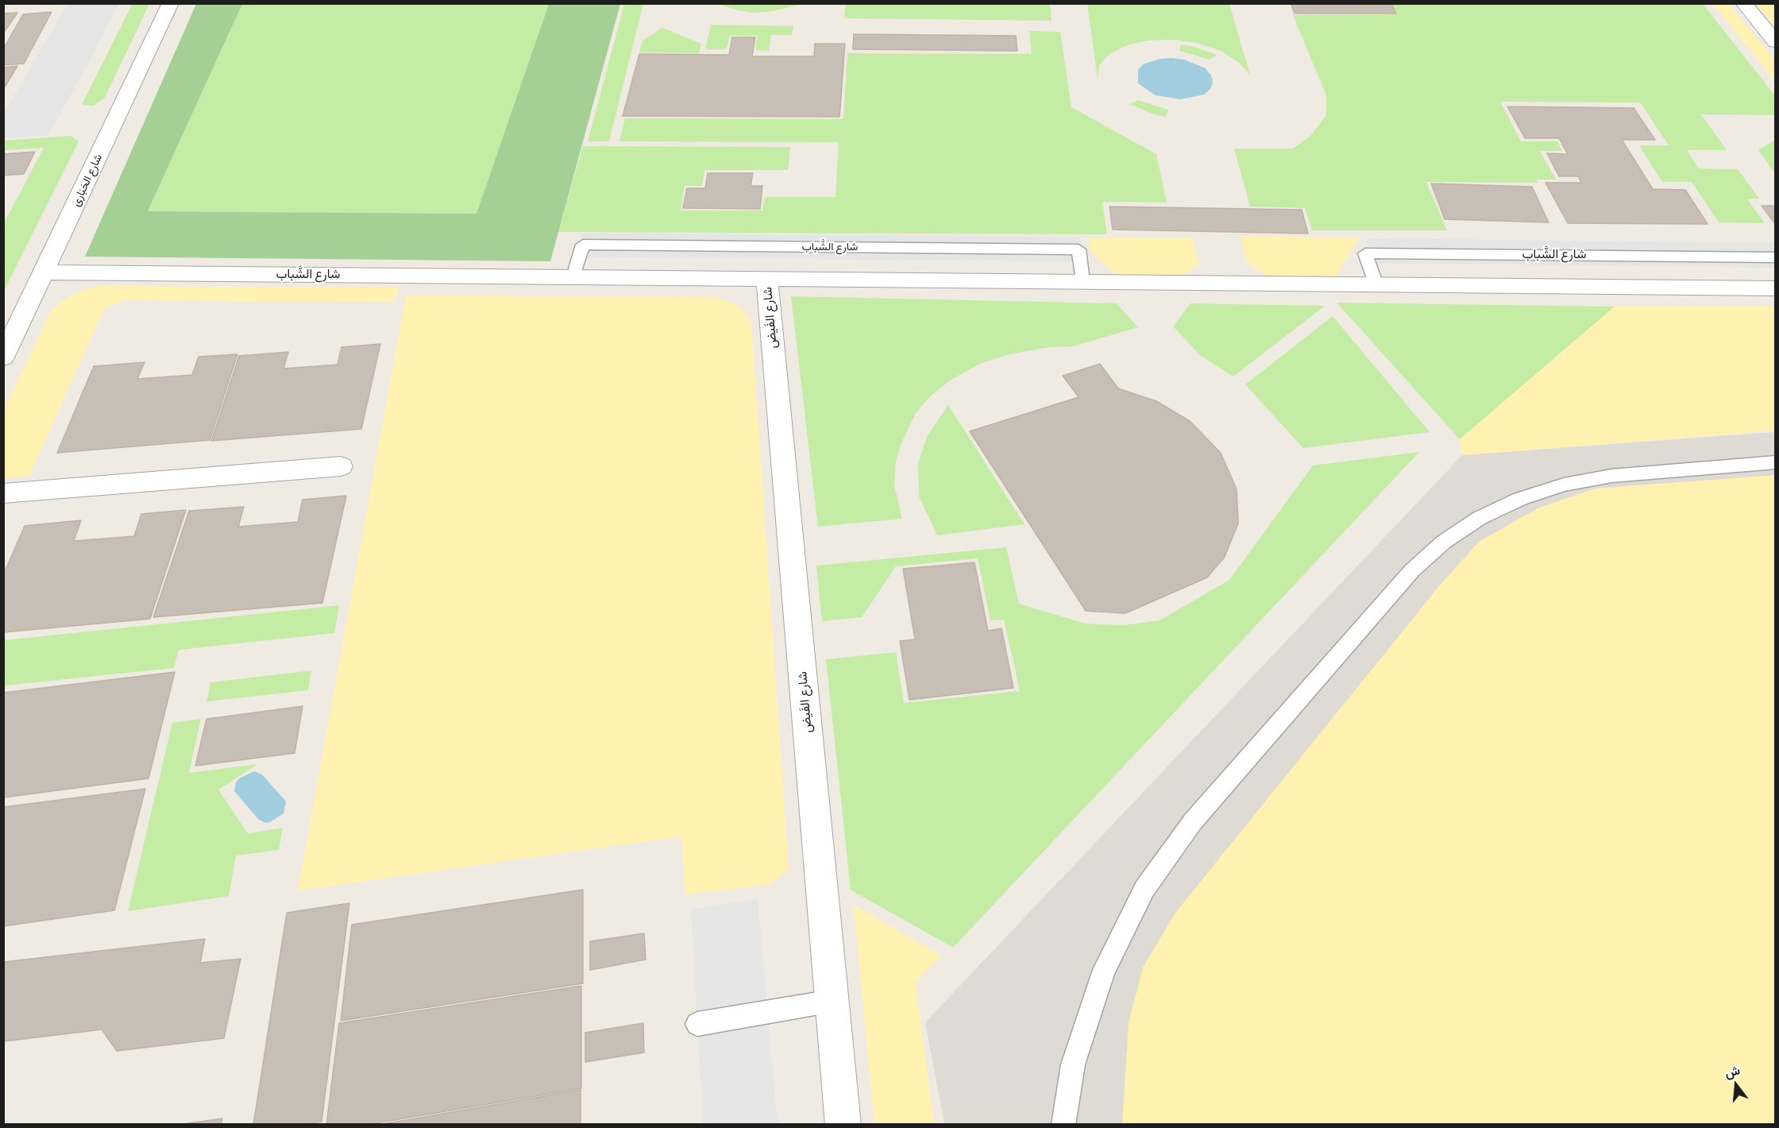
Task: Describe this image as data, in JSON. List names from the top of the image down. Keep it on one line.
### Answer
{"streets":{"street":["شارع الحَبَارى","شارع الشَّباب","شارع الفَيض"]},"crossings":[["شارع الحَبَارى","شارع الشَّباب"],["شارع الشَّباب","شارع الفَيض"]],"north":"top"}
